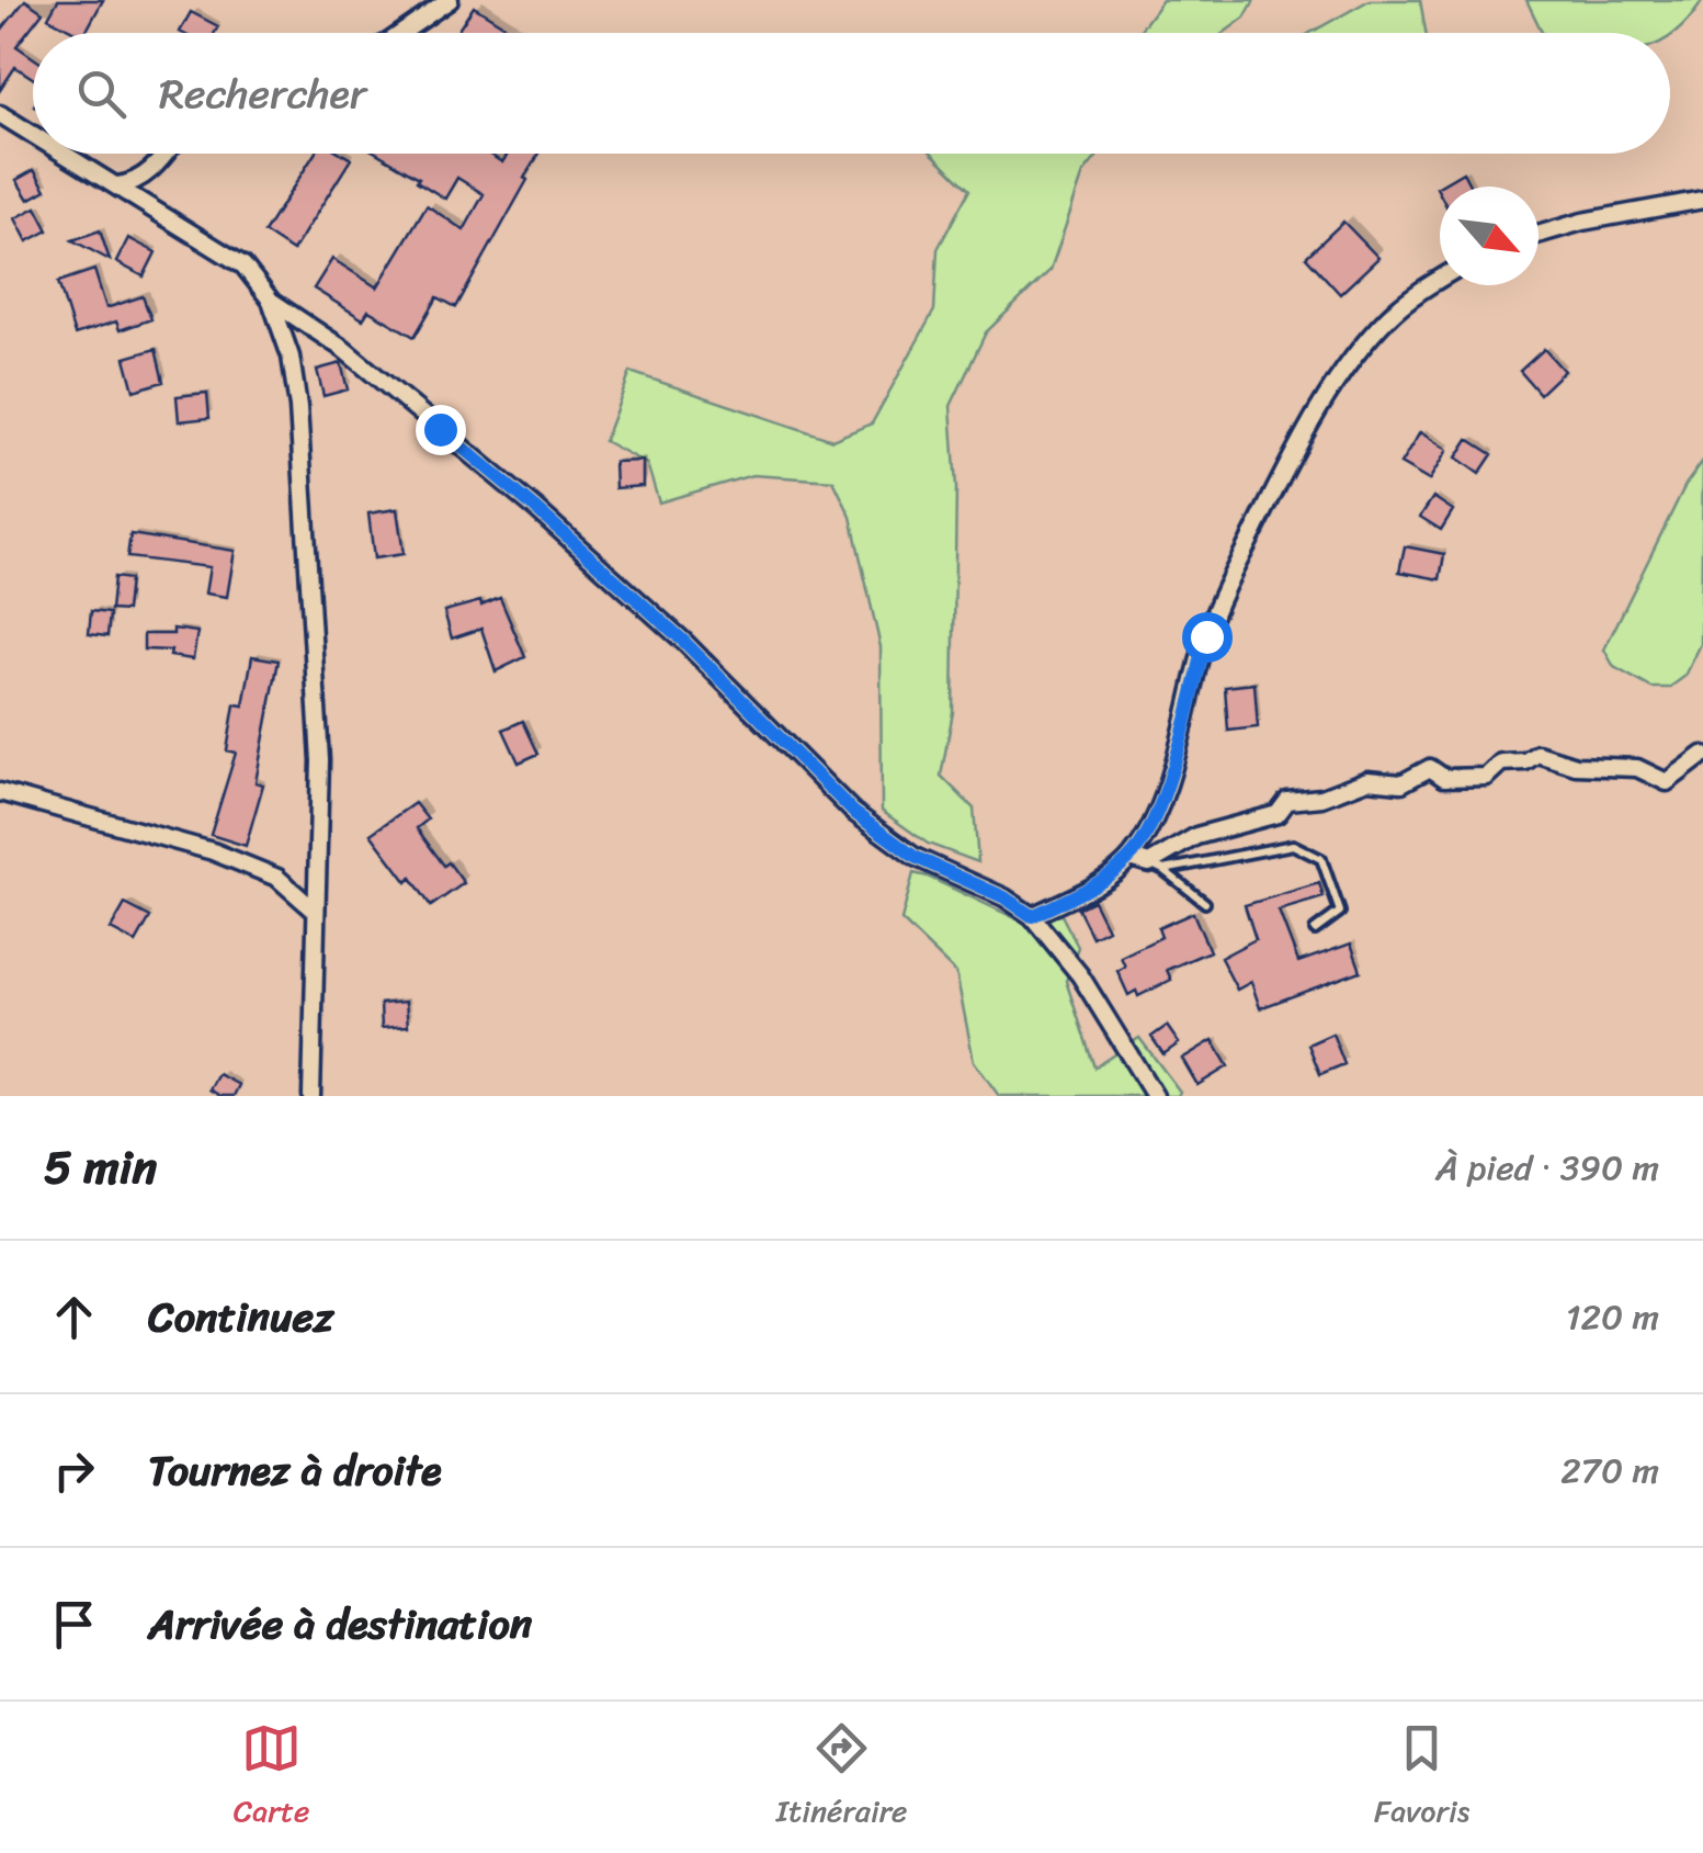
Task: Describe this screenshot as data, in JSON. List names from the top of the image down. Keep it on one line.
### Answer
{"north":"bottom right","page":{"search":"Rechercher","heading":["5 min","À pied · 390 m"],"list":[["Continuez","120 m"],["Tournez à droite","270 m"],"Arrivée à destination"],"nav":["Carte","Itinéraire","Favoris"]}}
